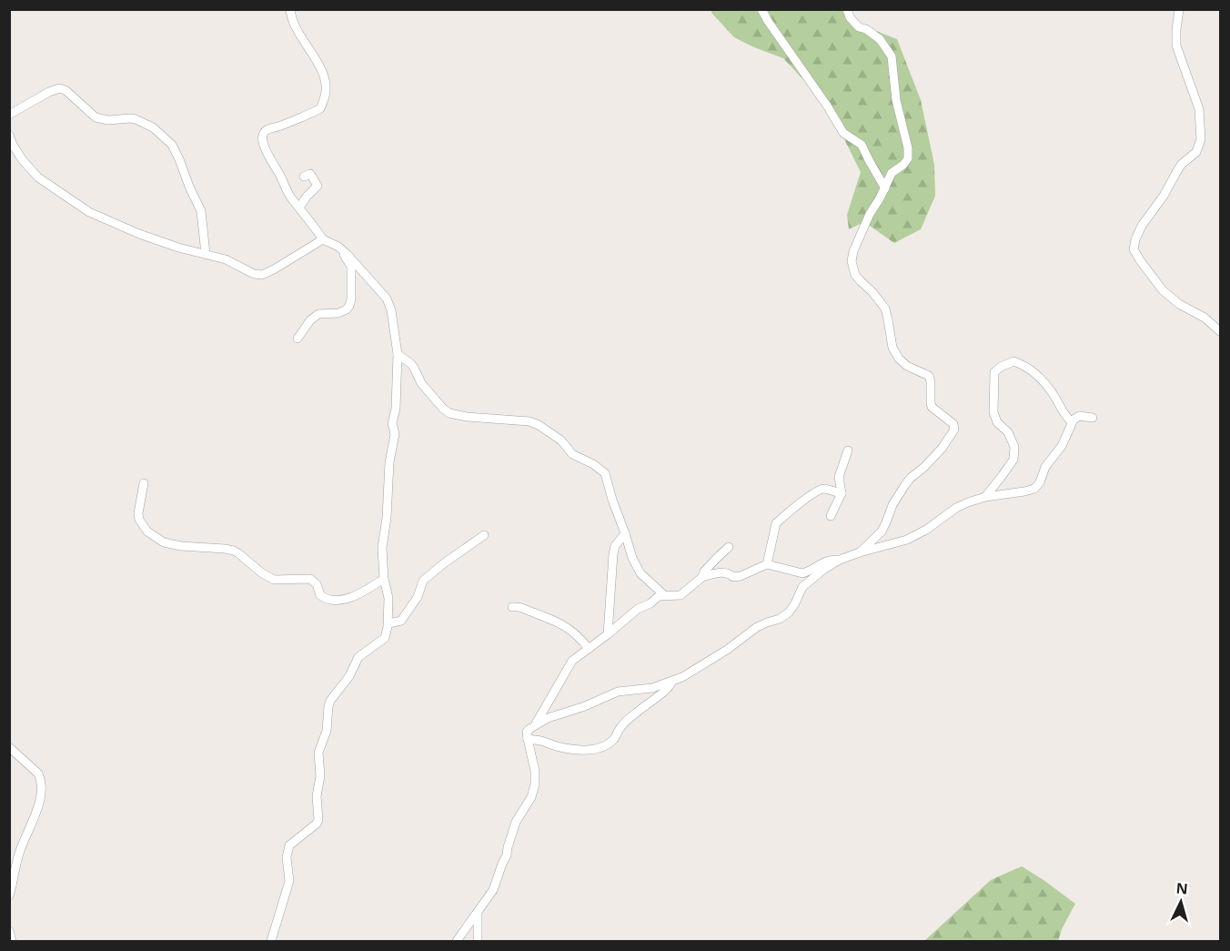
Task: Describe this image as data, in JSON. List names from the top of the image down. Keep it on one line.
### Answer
{"north":"top"}
